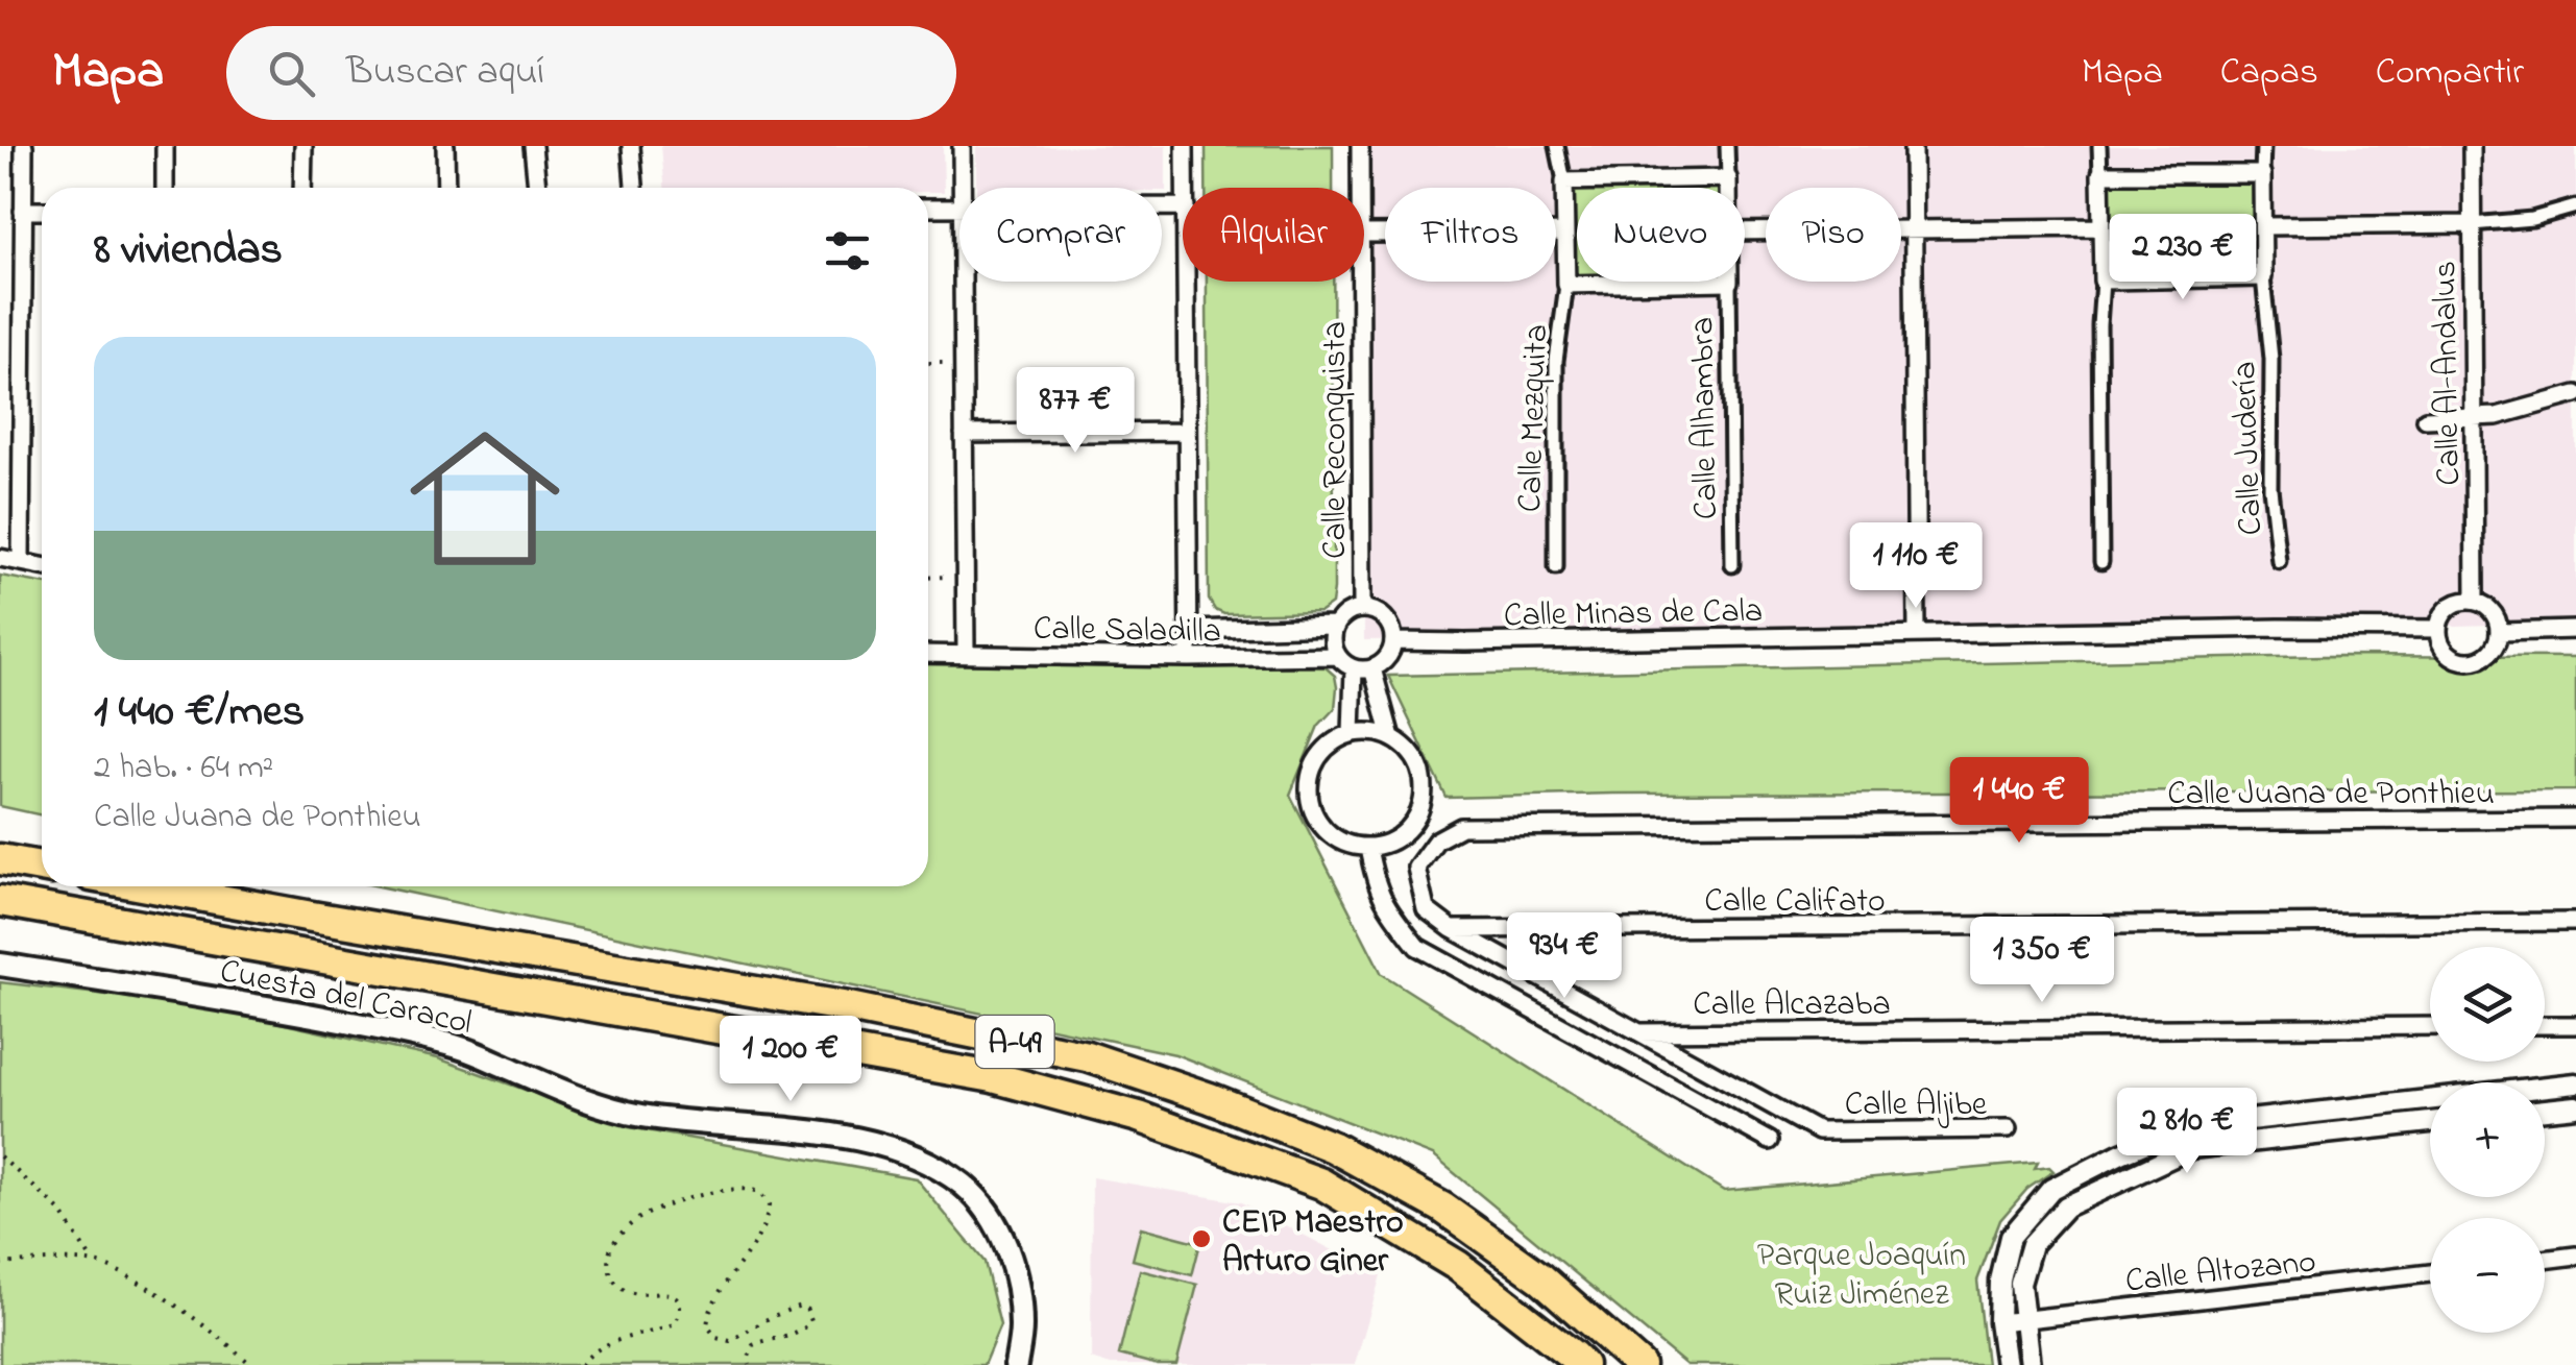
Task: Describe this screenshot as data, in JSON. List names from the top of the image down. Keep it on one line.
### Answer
{"streets":{"highway":["A-49"],"main road":["Cuesta del Caracol"],"street":["Calle Al-Andalus","Calle Mezquita","Calle Alhambra","Calle Reconquista","Calle Judería","Calle Minas de Cala","Calle Saladilla","Calle Juana de Ponthieu","Calle Califato","Calle Alcazaba","Calle Aljibe","Calle Altozano"]},"crossings":[["Calle Al-Andalus","Calle Minas de Cala"],["Calle Reconquista","Calle Minas de Cala"],["Calle Reconquista","Calle Saladilla"],["Calle Minas de Cala","Calle Saladilla"],["Calle Juana de Ponthieu","Calle Aljibe"],["Calle Califato","Calle Aljibe"],["Calle Alcazaba","Calle Aljibe"]],"parks":["Parque Joaquín Ruiz Jiménez"],"places":["CEIP Maestro Arturo Giner"],"page":{"header":"Mapa","search":"Buscar aquí","nav":["Mapa","Capas","Compartir"],"chip":["Comprar","Alquilar","Filtros","Nuevo","Piso"],"heading":"8 viviendas","price":["2 230 €","877 €","1 110 €","1 440 €","934 €","1 350 €","1 200 €","2 810 €"],"list":[{"name":"1 440 €/mes","note":"2 hab. · 64 m² · Calle Juana de Ponthieu"}],"map_buttons":["+","−"]}}
